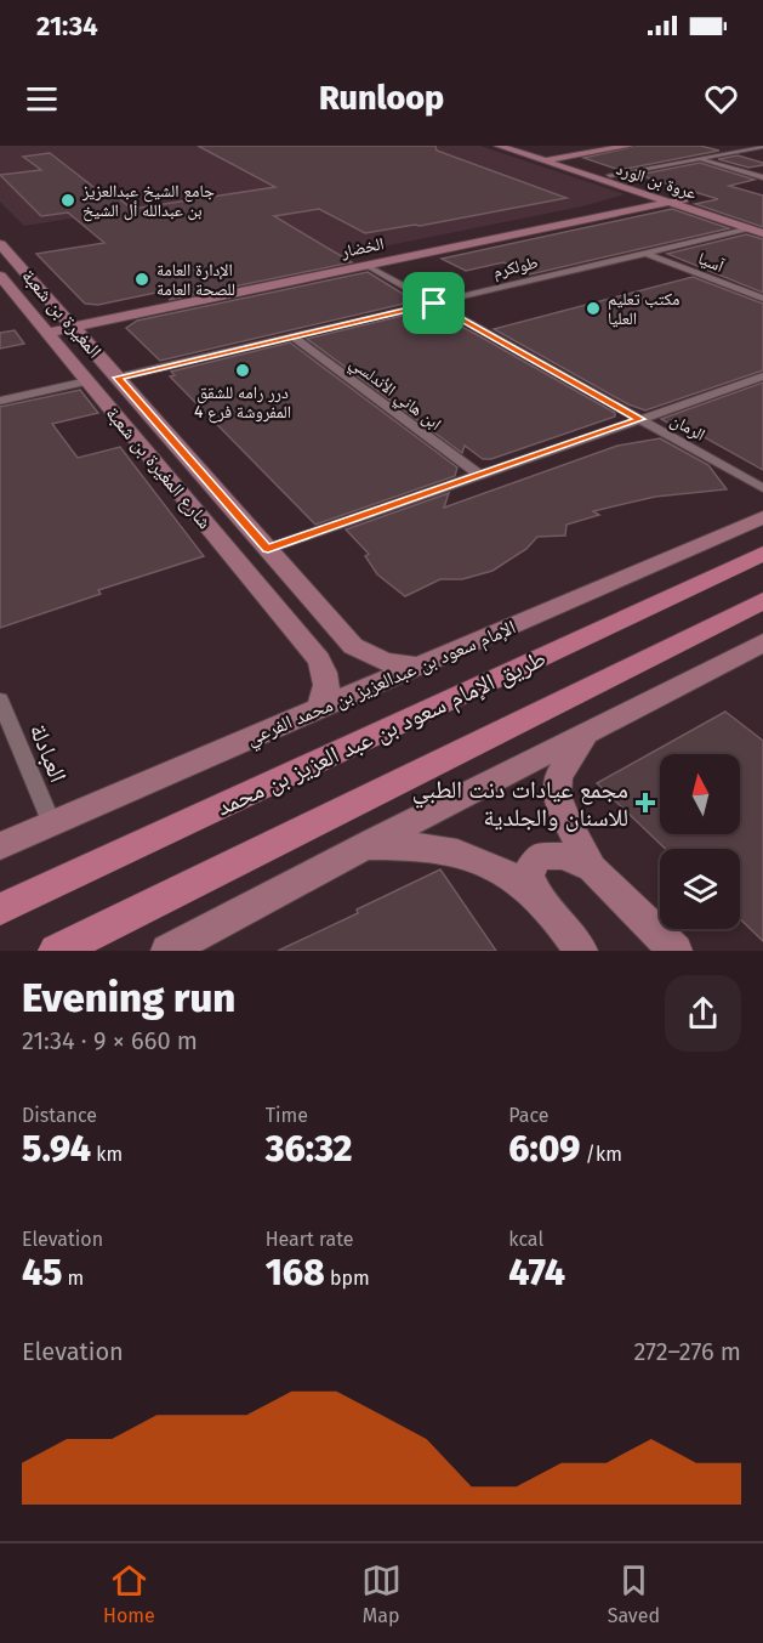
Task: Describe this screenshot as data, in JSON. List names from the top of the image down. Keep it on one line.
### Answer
{"streets":{"main road":["طريق الإمام سعود بن عبد العزيز بن محمد"],"street":["عروة بن الورد","الخضار","آسيا","طولكرم","المغيرة بن شعبة","ابن هاني الأندلسي","الرمان","شارع المغيرة بن شعبة","الإمام سعود بن عبدالعزيز بن محمد الفرعي","العبادلة"]},"crossings":[["عروة بن الورد","الخضار"],["عروة بن الورد","طولكرم"],["الخضار","المغيرة بن شعبة"],["الخضار","الرمان"],["الخضار","شارع المغيرة بن شعبة"],["آسيا","طولكرم"],["طولكرم","المغيرة بن شعبة"],["طولكرم","ابن هاني الأندلسي"],["طولكرم","الرمان"],["الإمام سعود بن عبدالعزيز بن محمد الفرعي","العبادلة"]],"places":{"other":["جامع الشيخ عبدالعزيز بن عبدالله أل الشيخ","الإدارة العامة للصحة العامة","مكتب تعليم العليا","درر رامه للشقق المفروشة فرع 4"],"health":["مجمع عيادات دنت الطبي للاسنان والجلدية"]},"north":"top","page":{"status":"21:34","header":"Runloop","heading":["Evening run","21:34 · 9 × 660 m"],"stats":[["Distance","5.94 km"],["Time","36:32"],["Pace","6:09 /km"],["Elevation","45 m"],["Heart rate","168 bpm"],["kcal","474"]],"chart":["Elevation","272–276 m"],"tabs":["Home","Map","Saved"]}}
